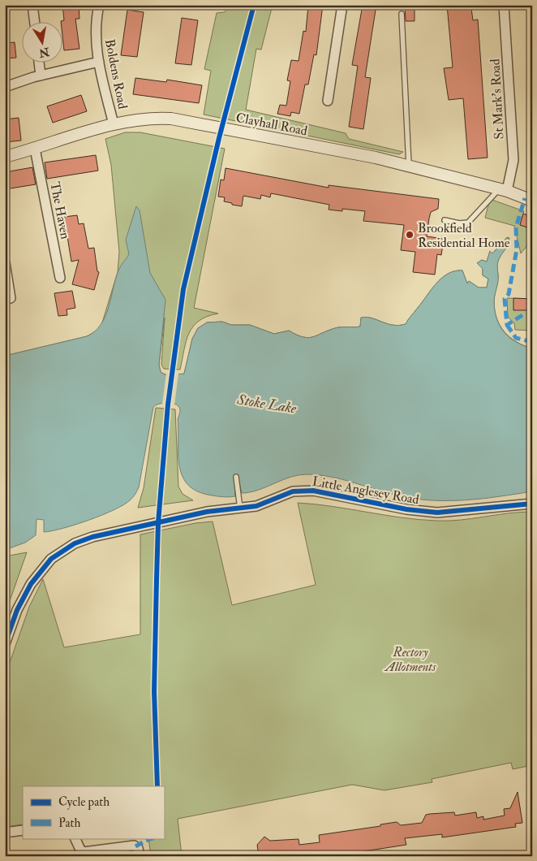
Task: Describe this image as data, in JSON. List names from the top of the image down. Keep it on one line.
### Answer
{"streets":{"street":["Boldens Road","St Mark's Road","Clayhall Road","The Haven","Little Anglesey Road"]},"crossings":[["Boldens Road","Clayhall Road"],["St Mark's Road","Clayhall Road"],["Clayhall Road","The Haven"]],"water":["Stoke Lake"],"parks":["Rectory Allotments"],"places":["Brookfield Residential Home"],"legend":["Cycle path","Path"],"north":"bottom"}
